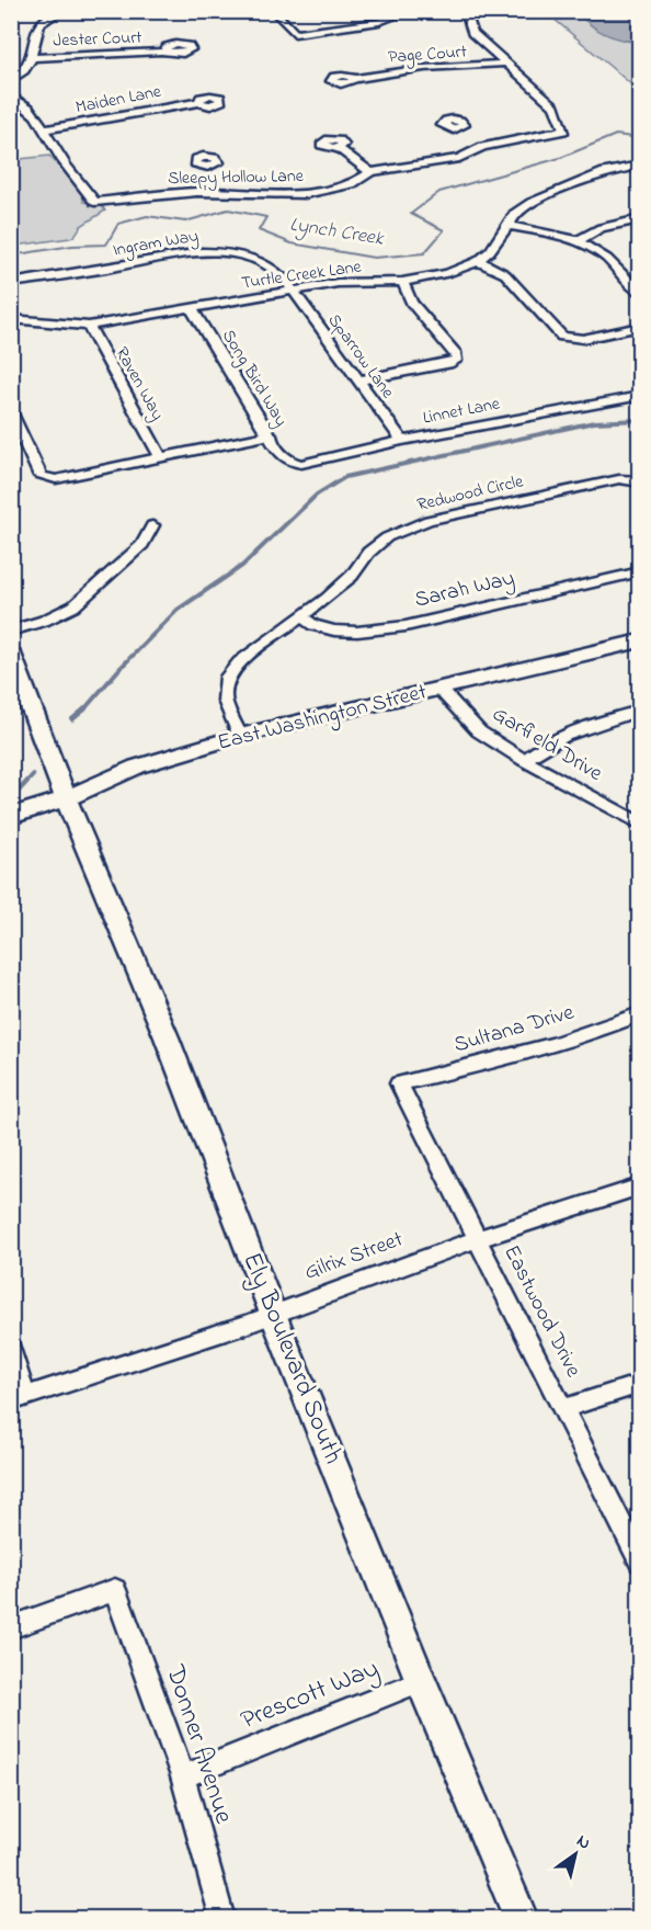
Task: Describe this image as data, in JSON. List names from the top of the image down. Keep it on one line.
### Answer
{"streets":{"main road":["East Washington Street","Ely Boulevard South"],"street":["Jester Court","Page Court","Maiden Lane","Sleepy Hollow Lane","Ingram Way","Turtle Creek Lane","Sparrow Lane","Song Bird Way","Raven Way","Linnet Lane","Redwood Circle","Sarah Way","Garfield Drive","Sultana Drive","Gilrix Street","Eastwood Drive","Prescott Way","Donner Avenue"]},"crossings":[["Page Court","Sleepy Hollow Lane"],["Maiden Lane","Sleepy Hollow Lane"],["Ingram Way","Turtle Creek Lane"],["Ingram Way","Sparrow Lane"],["Turtle Creek Lane","Sparrow Lane"],["Turtle Creek Lane","Song Bird Way"],["Turtle Creek Lane","Raven Way"],["Sparrow Lane","Linnet Lane"],["Song Bird Way","Linnet Lane"],["Redwood Circle","Sarah Way"],["Redwood Circle","East Washington Street"],["East Washington Street","Garfield Drive"],["East Washington Street","Ely Boulevard South"],["Sultana Drive","Eastwood Drive"],["Gilrix Street","Eastwood Drive"],["Gilrix Street","Ely Boulevard South"],["Ely Boulevard South","Prescott Way"],["Prescott Way","Donner Avenue"]],"water":["Lynch Creek"],"north":"top right"}
